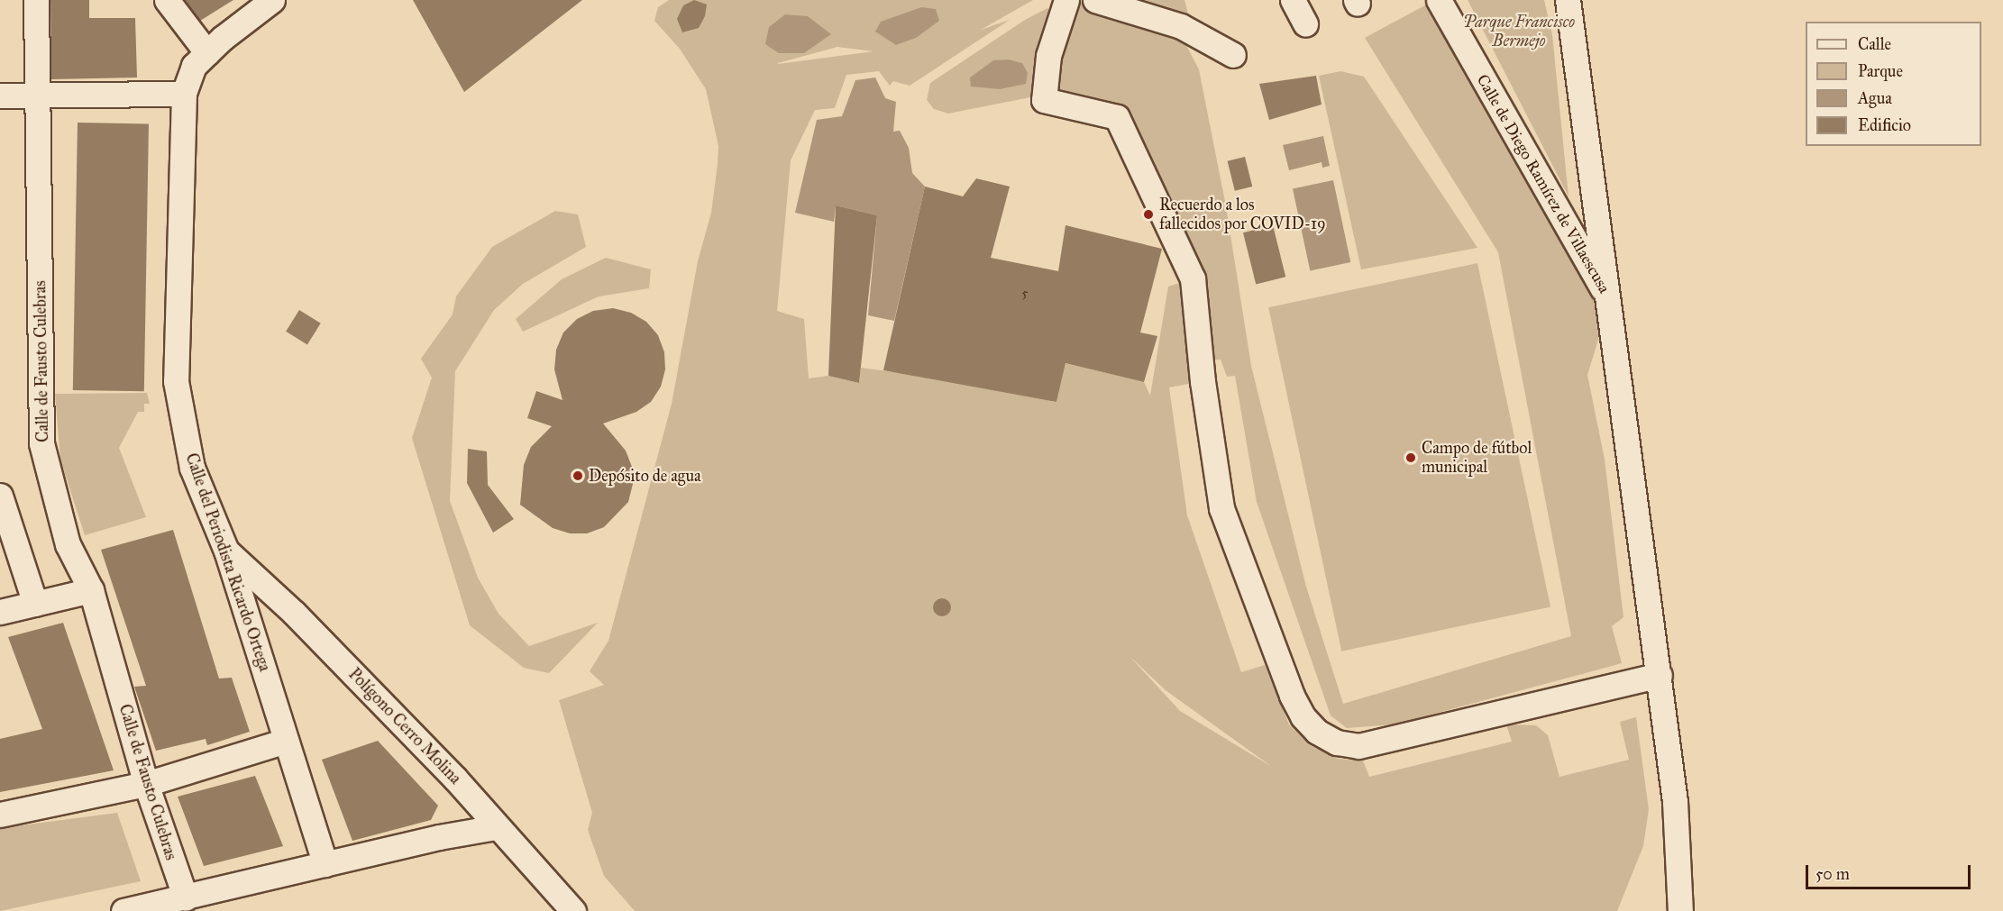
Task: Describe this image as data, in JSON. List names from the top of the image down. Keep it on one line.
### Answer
{"streets":{"street":["Calle de Diego Ramírez de Villaescusa","Calle de Fausto Culebras","Calle del Periodista Ricardo Ortega","Polígono Cerro Molina"]},"crossings":[["Calle del Periodista Ricardo Ortega","Polígono Cerro Molina"]],"parks":["Parque Francisco Bermejo"],"places":["Recuerdo a los fallecidos por COVID-19","Campo de fútbol municipal","Depósito de agua"],"house_numbers":["5"],"legend":["Calle","Parque","Agua","Edificio"],"scale_bar":"50 m"}
